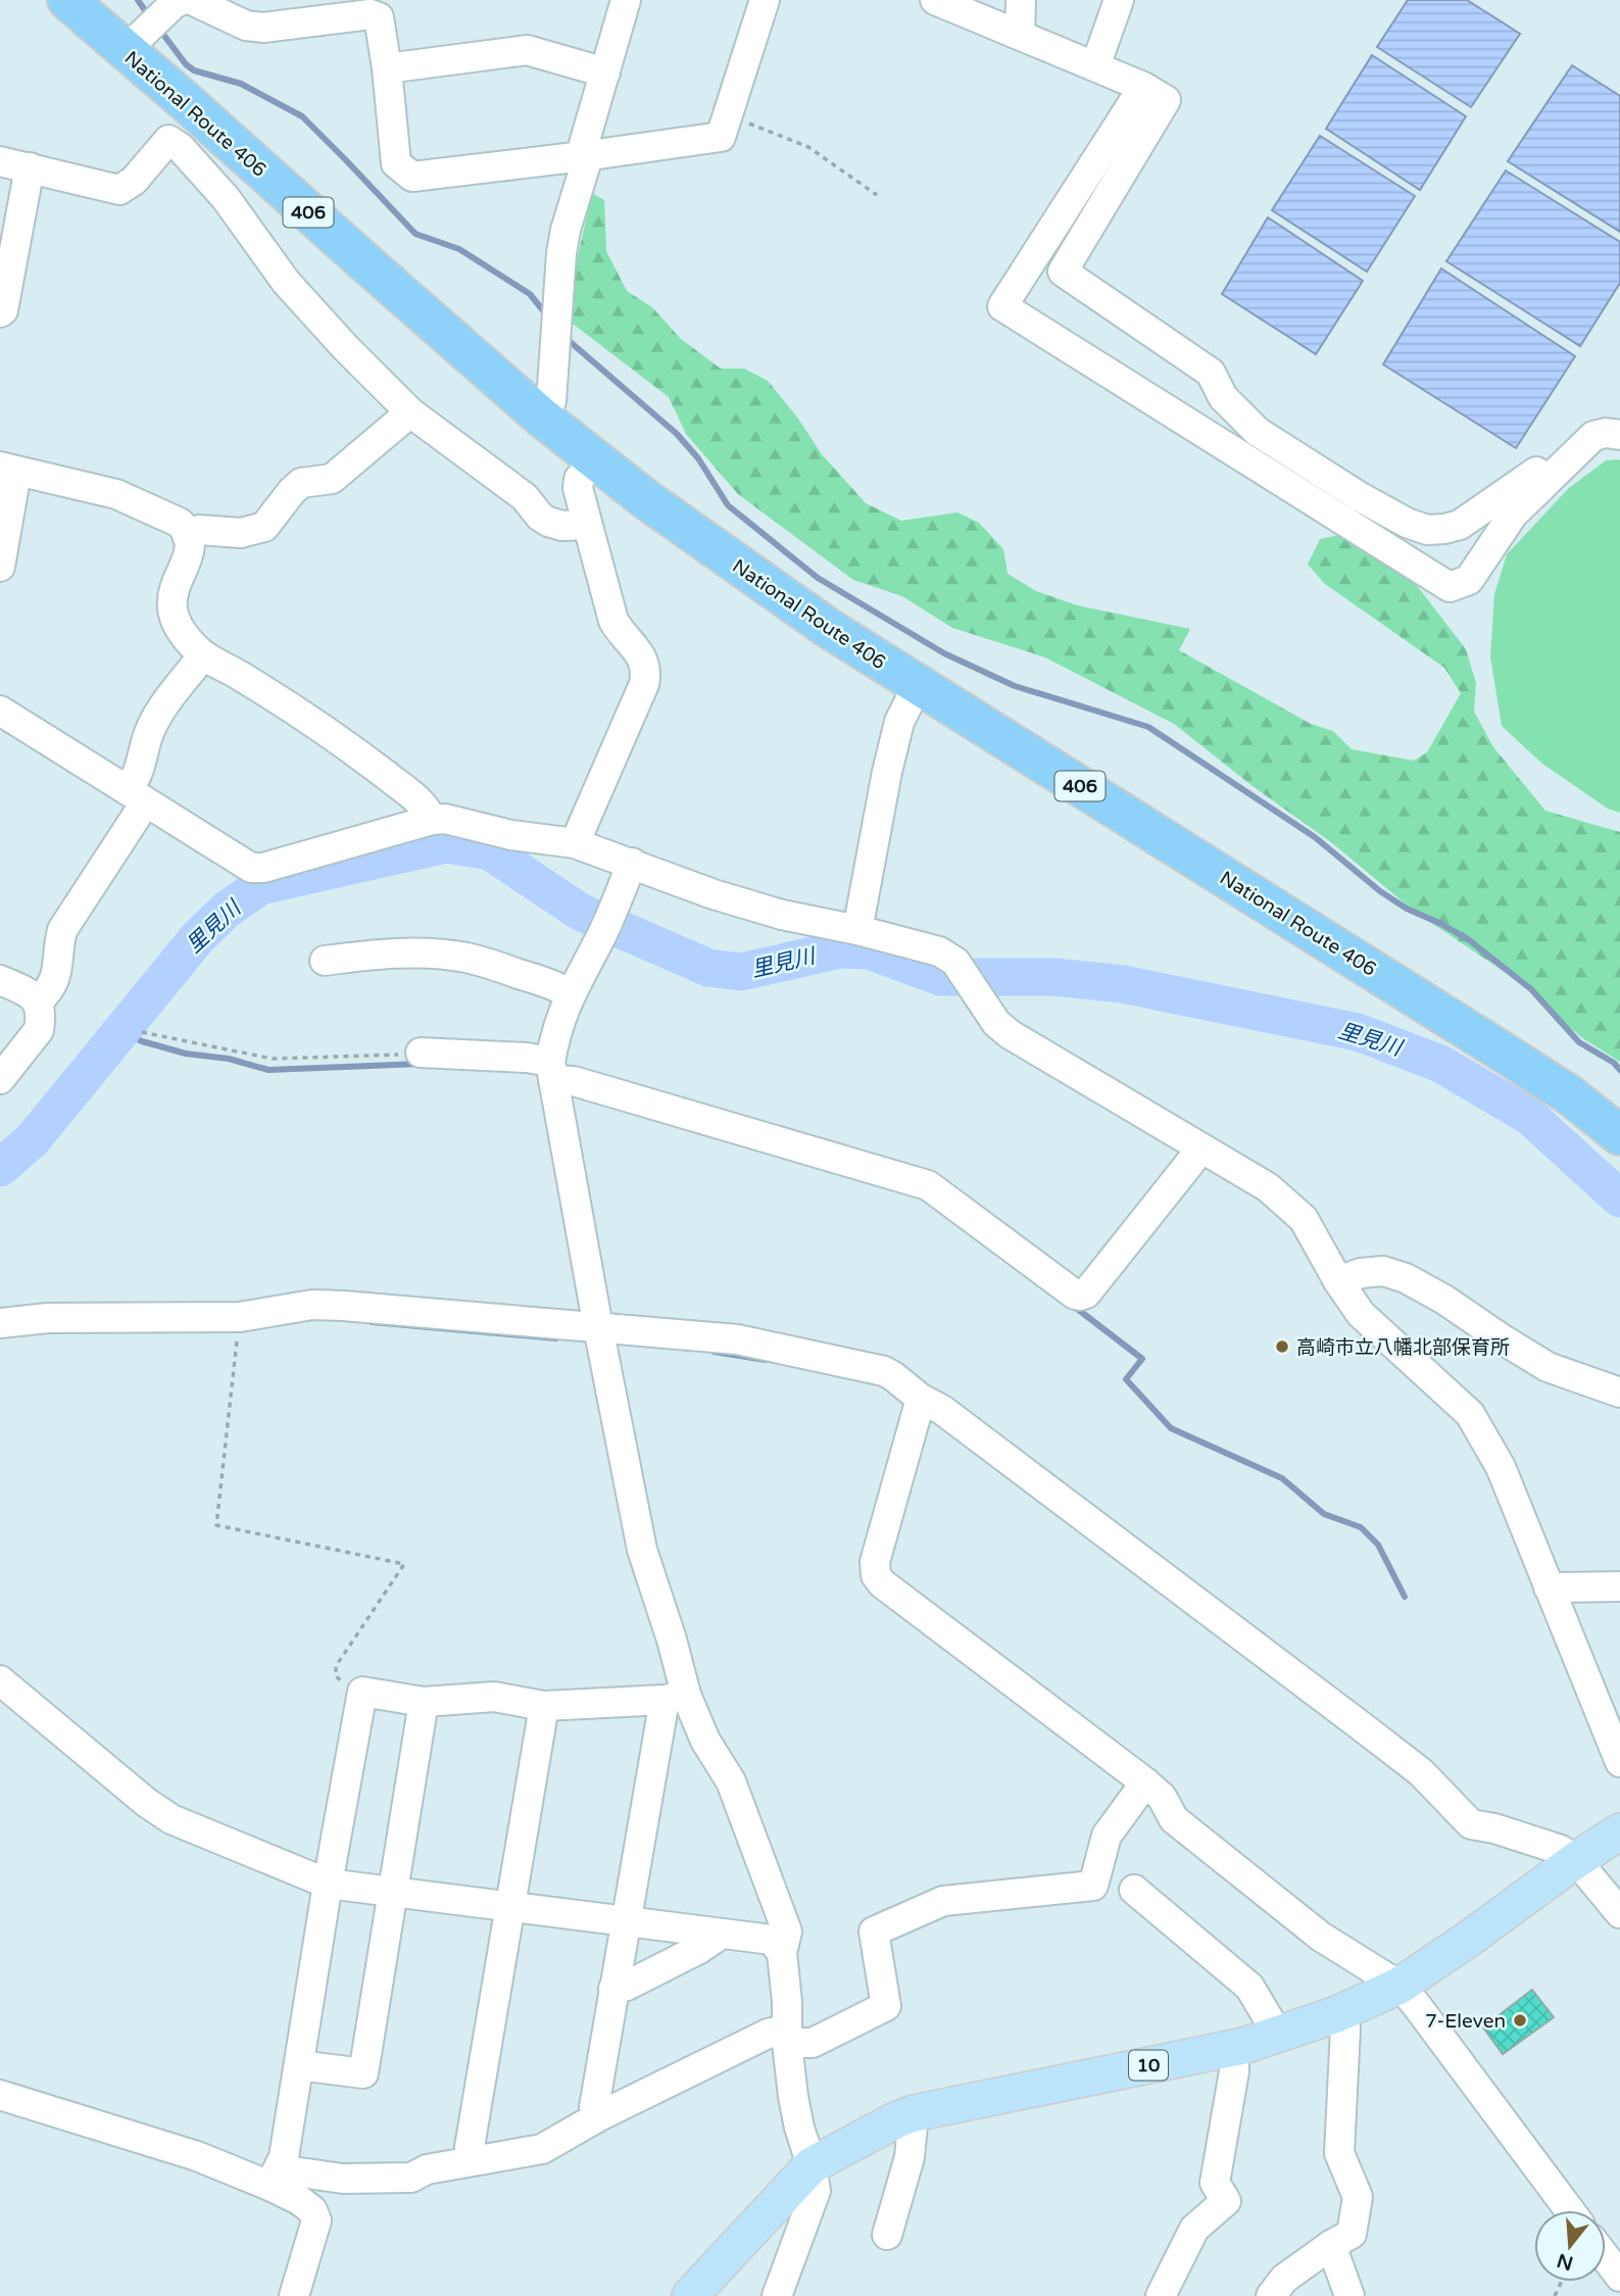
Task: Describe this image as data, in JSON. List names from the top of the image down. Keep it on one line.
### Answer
{"streets":{"highway":["National Route 406","406"],"main road":["10"]},"water":["里見川"],"places":["高崎市立八幡北部保育所","7-Eleven"],"north":"bottom"}
